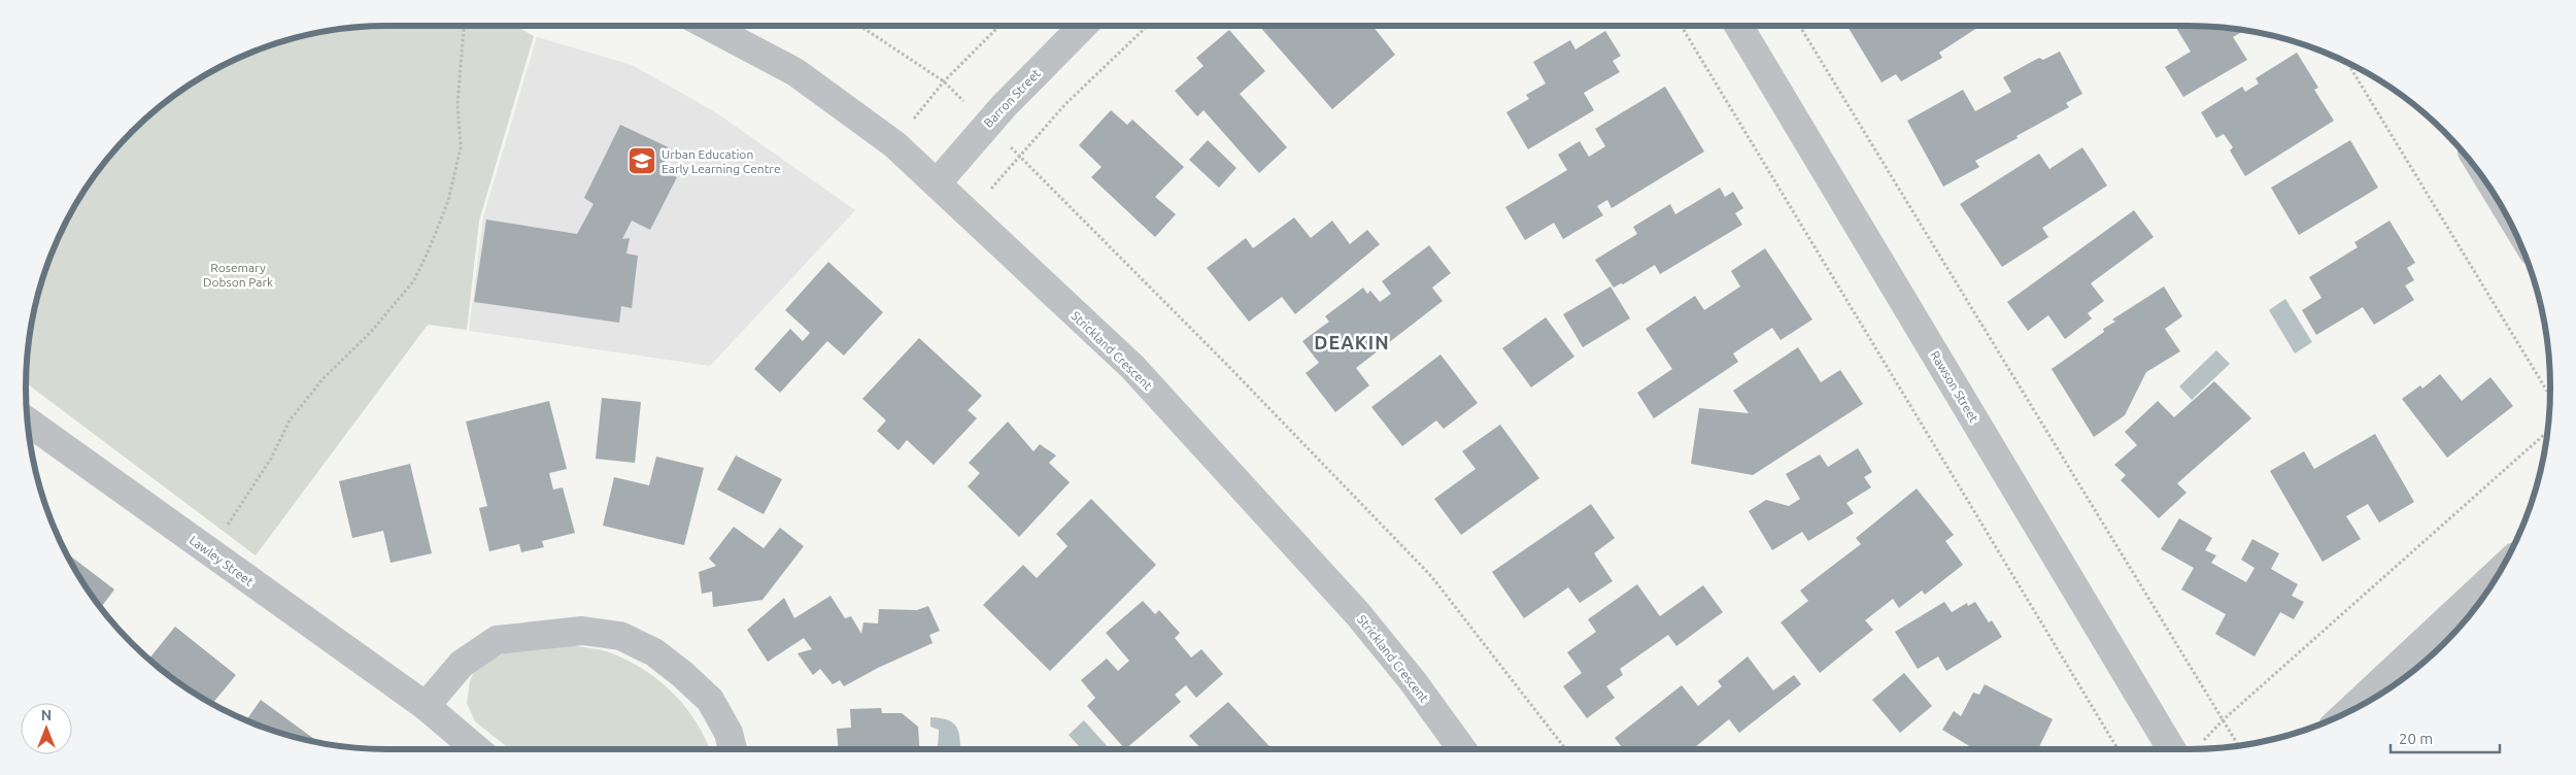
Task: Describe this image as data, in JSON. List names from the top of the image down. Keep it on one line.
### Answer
{"streets":{"street":["Barron Street","Strickland Crescent","Rawson Street","Lawley Street"]},"crossings":[["Barron Street","Strickland Crescent"]],"districts":["DEAKIN"],"parks":["Rosemary Dobson Park"],"places":{"school or university":["Urban Education Early Learning Centre"]},"scale_bar":"20 m","north":"top"}
